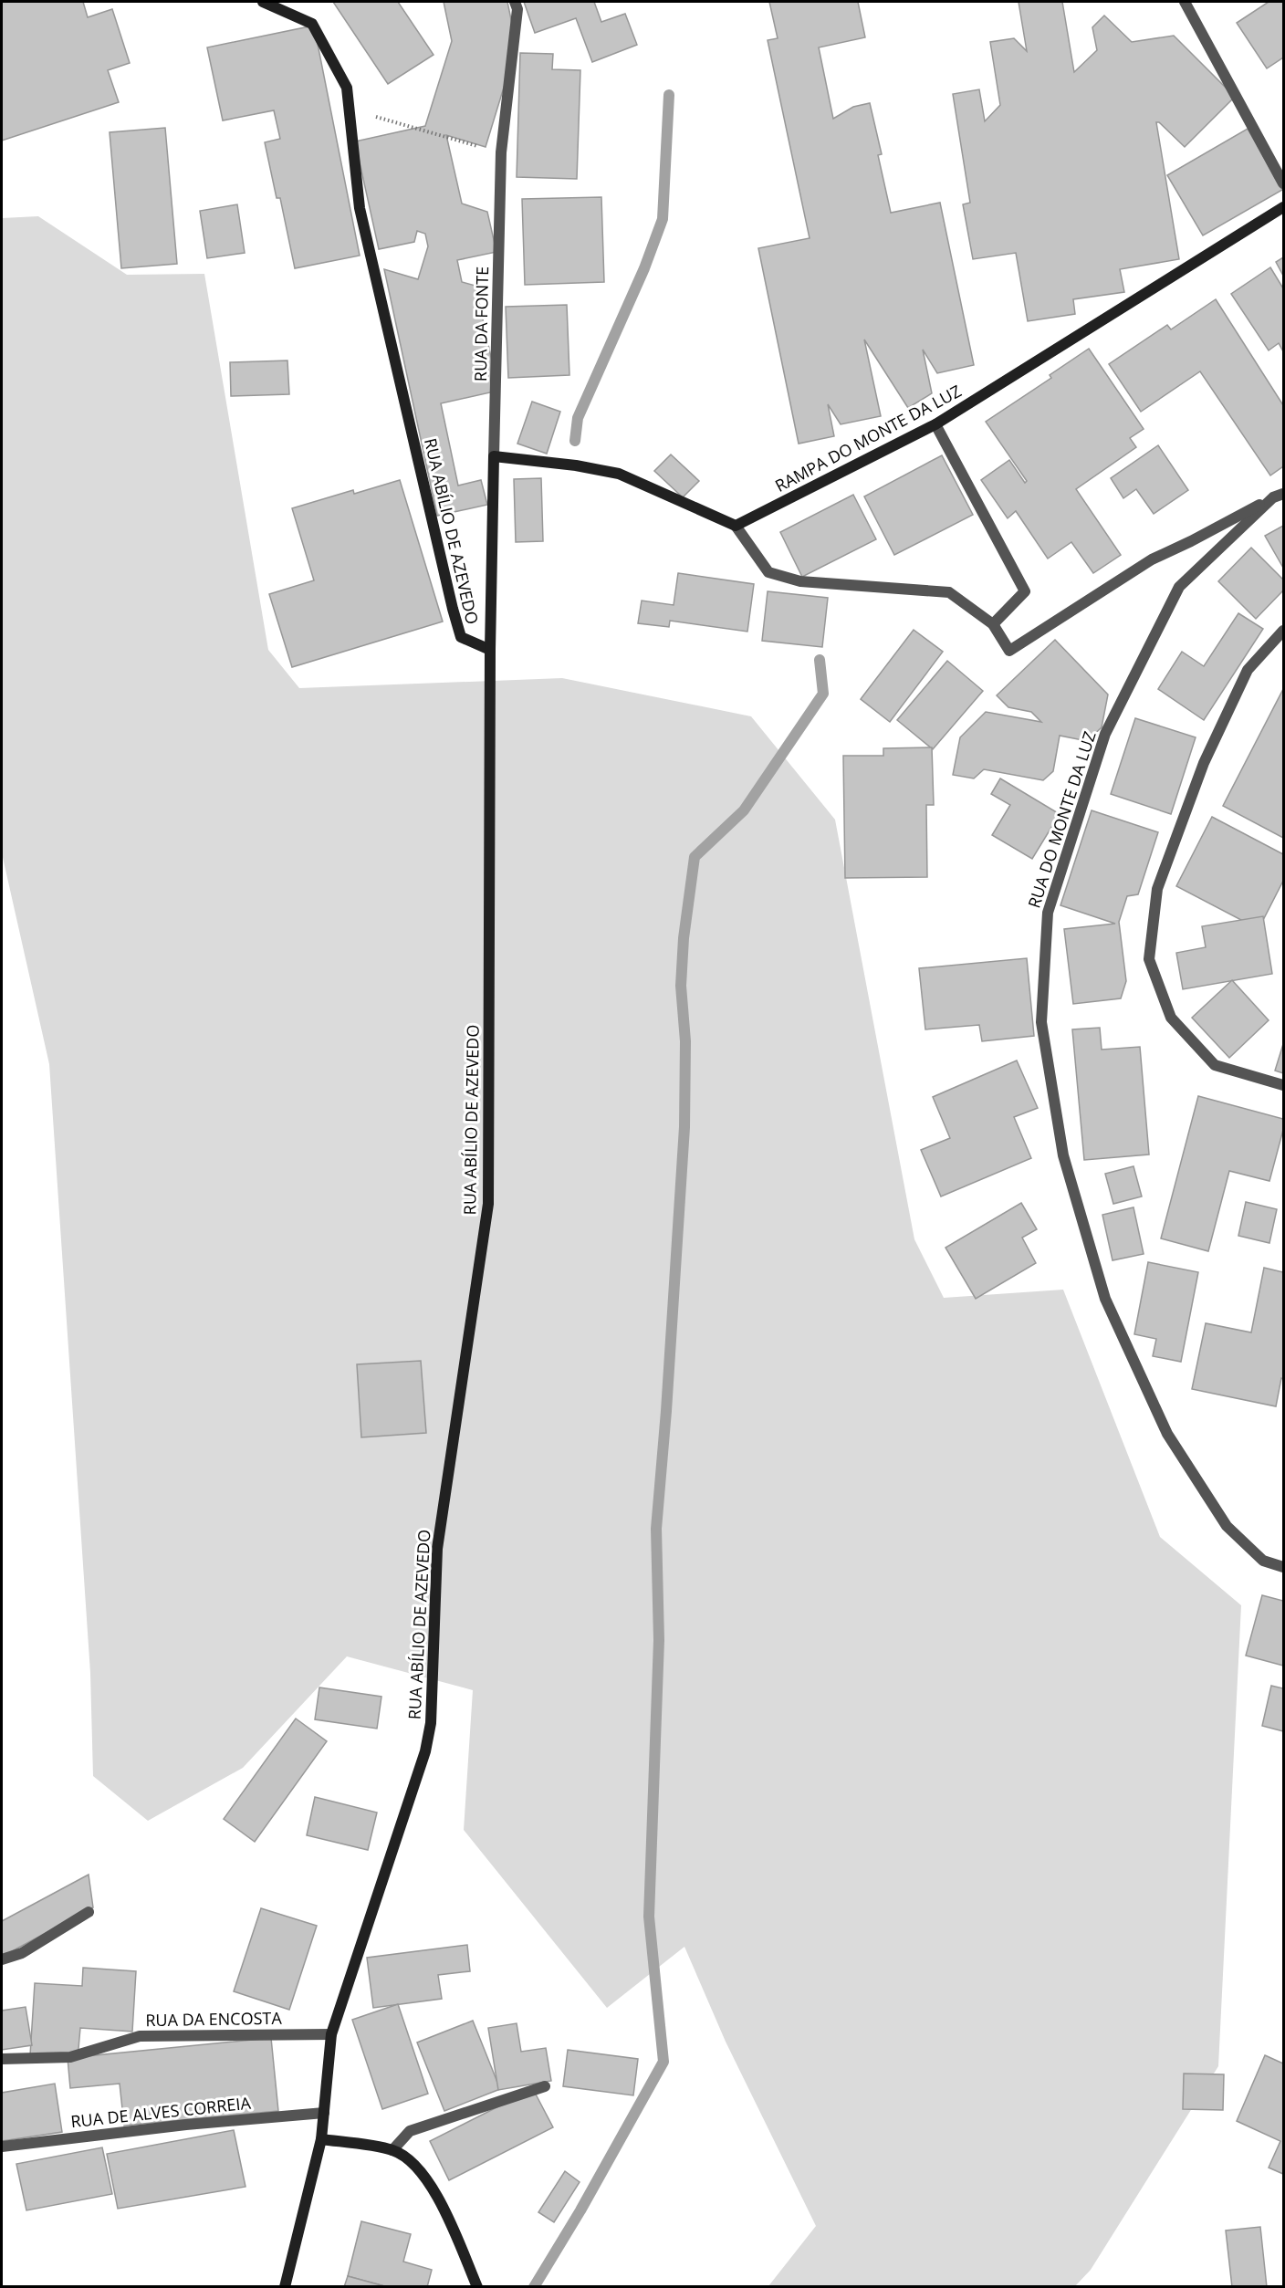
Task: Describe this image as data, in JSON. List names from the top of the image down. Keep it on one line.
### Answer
{"streets":{"street":["RUA DA FONTE","RAMPA DO MONTE DA LUZ","RUA ABÍLIO DE AZEVEDO","RUA DO MONTE DA LUZ","RUA DA ENCOSTA","RUA DE ALVES CORREIA"]},"crossings":[["RUA DA FONTE","RUA ABÍLIO DE AZEVEDO"],["RUA ABÍLIO DE AZEVEDO","RUA DA ENCOSTA"],["RUA ABÍLIO DE AZEVEDO","RUA DE ALVES CORREIA"]]}
